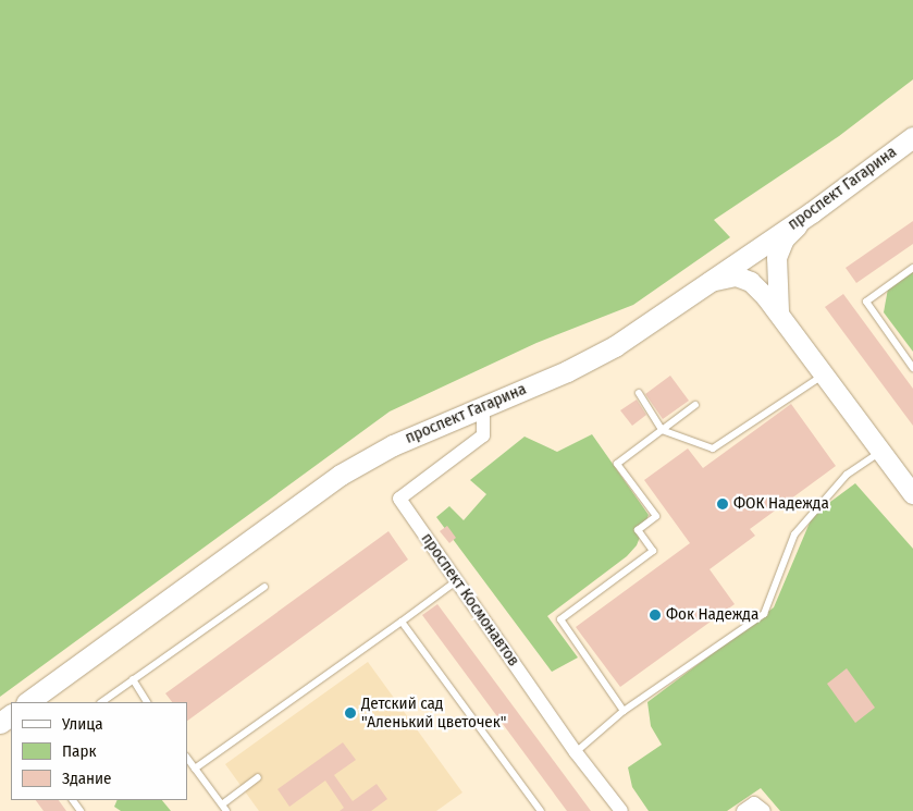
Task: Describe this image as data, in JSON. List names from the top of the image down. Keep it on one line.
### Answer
{"streets":{"main road":["проспект Гагарина"],"street":["проспект Космонавтов"]},"crossings":[["проспект Гагарина","проспект Космонавтов"]],"places":["ФОК Надежда","Фок Надежда","Детский сад \"Аленький цветочек\""],"legend":["Улица","Парк","Здание"]}
